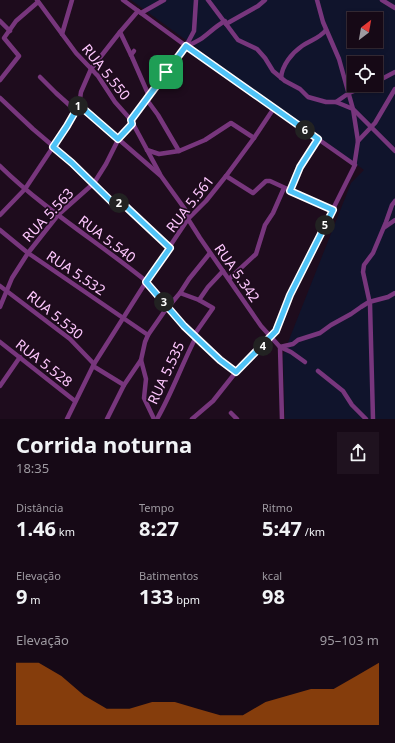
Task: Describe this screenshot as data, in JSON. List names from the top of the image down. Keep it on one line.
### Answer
{"streets":{"street":["RUA 5.550","RUA 5.561","RUA 5.563","RUA 5.540","RUA 5.532","RUA 5.342","RUA 5.530","RUA 5.528","RUA 5.535"]},"crossings":[["RUA 5.550","RUA 5.563"],["RUA 5.550","RUA 5.342"],["RUA 5.561","RUA 5.540"],["RUA 5.561","RUA 5.532"],["RUA 5.561","RUA 5.342"],["RUA 5.561","RUA 5.530"],["RUA 5.561","RUA 5.528"],["RUA 5.563","RUA 5.540"],["RUA 5.563","RUA 5.532"],["RUA 5.563","RUA 5.530"],["RUA 5.540","RUA 5.535"]],"north":"top right","page":{"pins":["1","6","2","5","3","4"],"heading":["Corrida noturna","18:35"],"stats":[["Distância","1.46 km"],["Tempo","8:27"],["Ritmo","5:47 /km"],["Elevação","9 m"],["Batimentos","133 bpm"],["kcal","98"]],"chart":["Elevação","95–103 m"]}}
